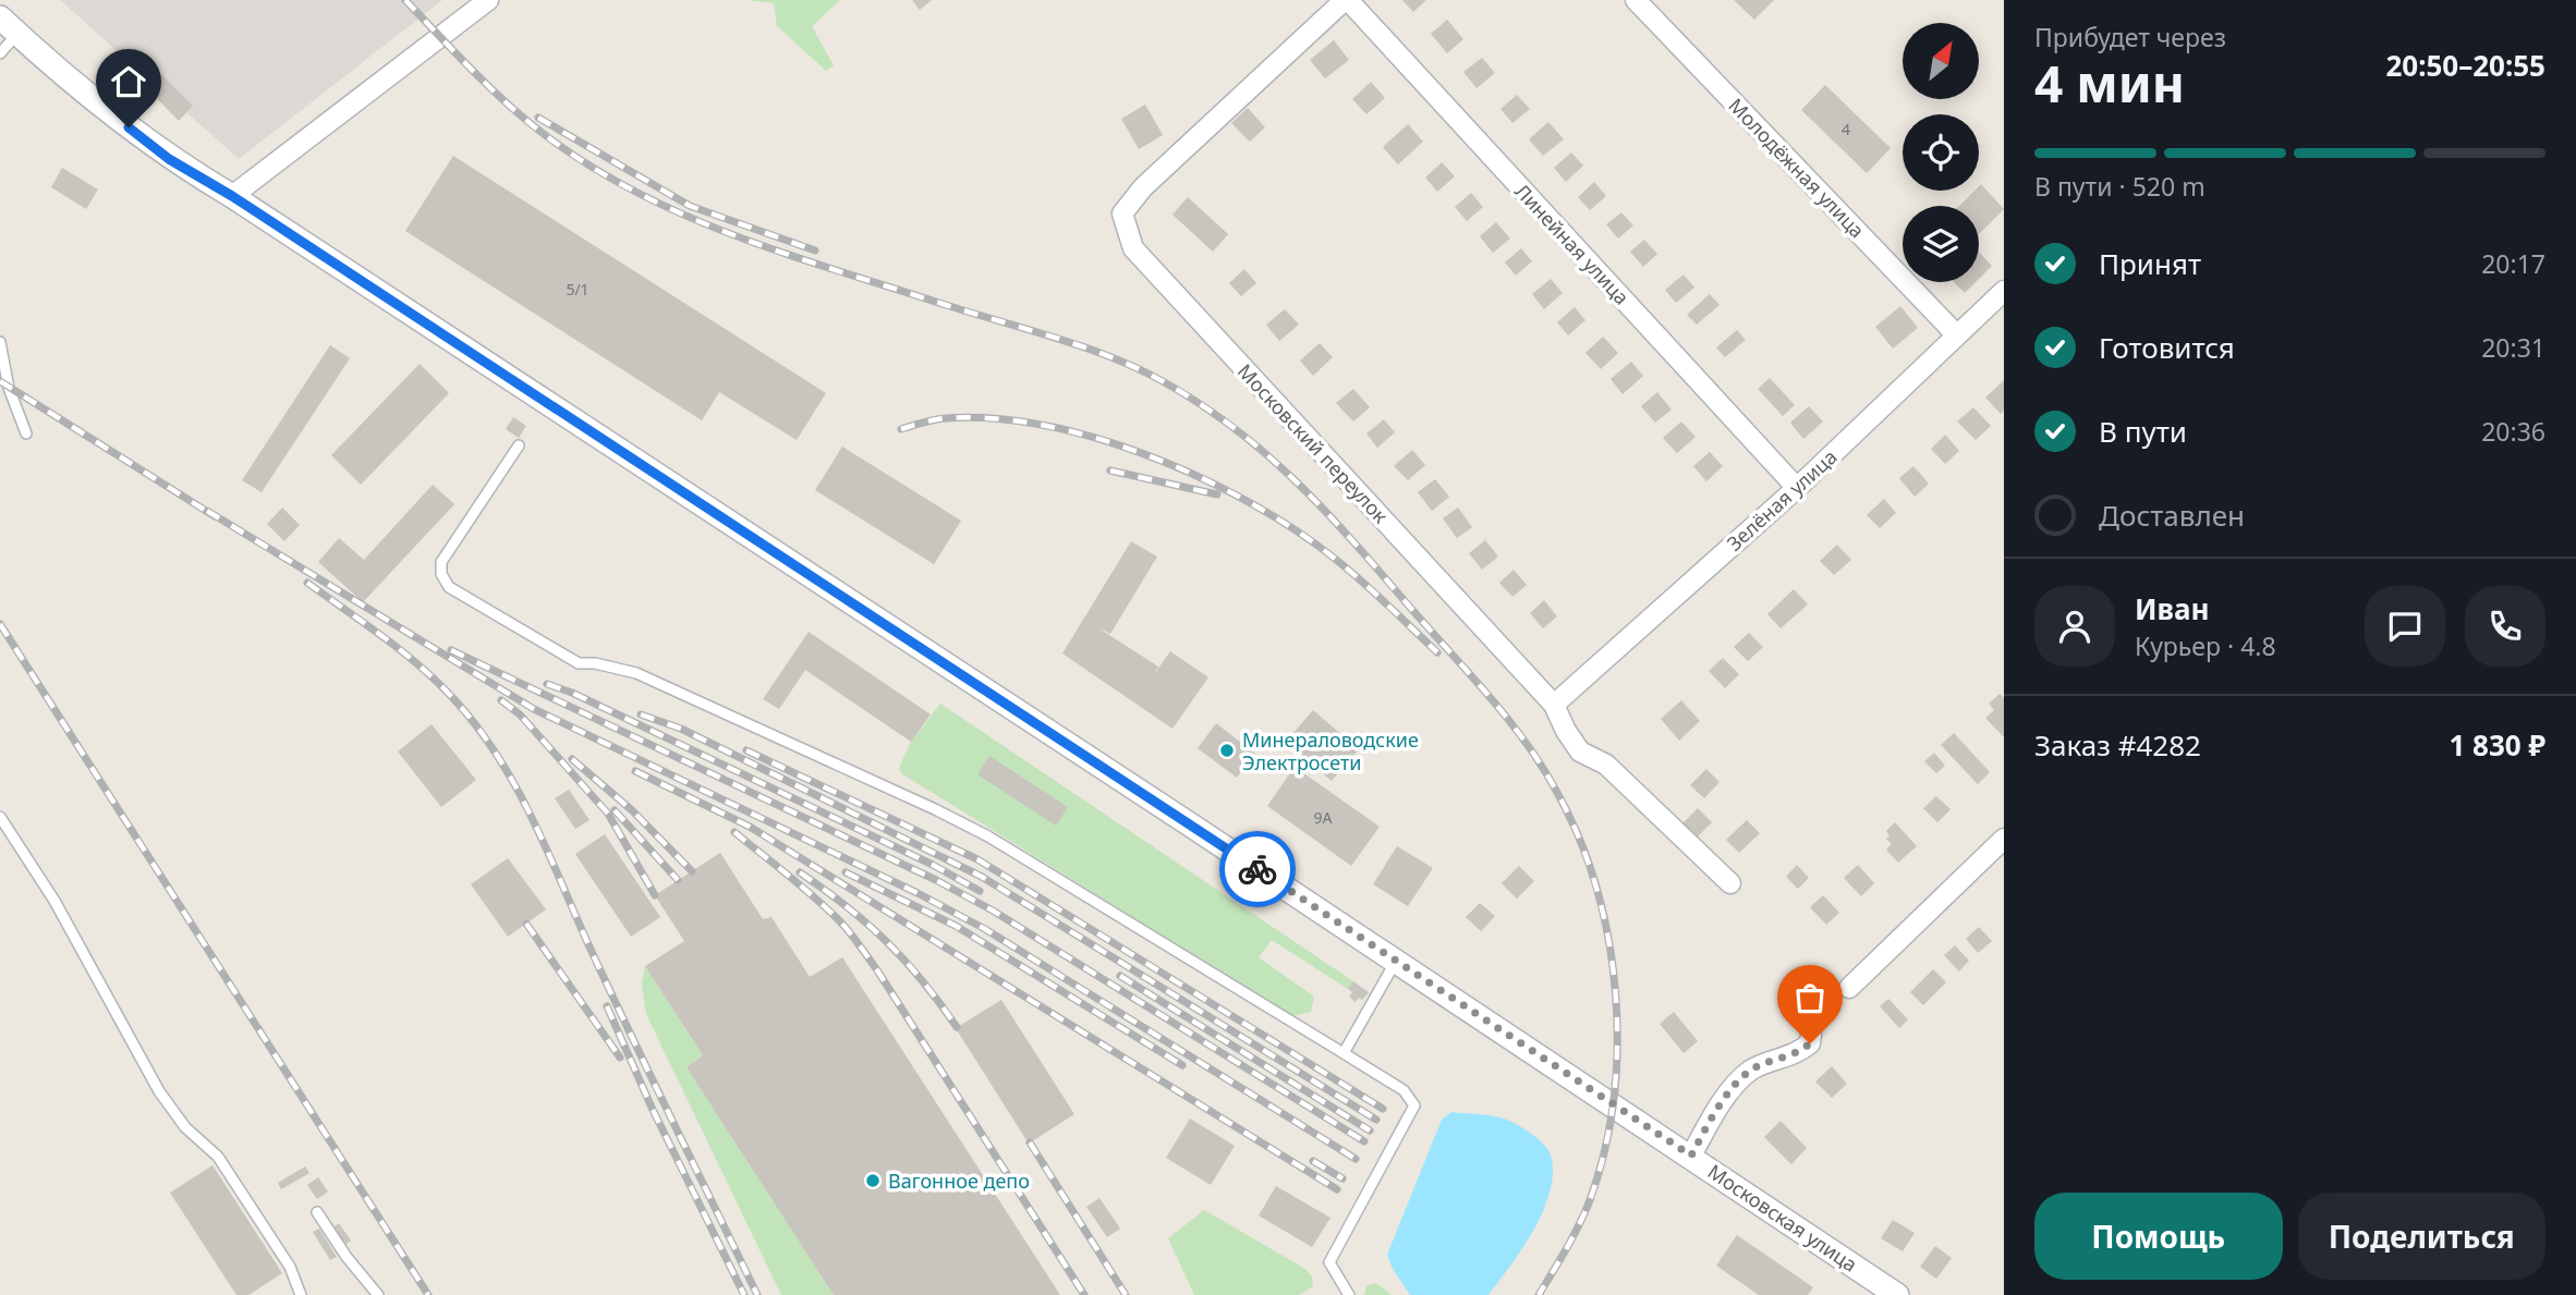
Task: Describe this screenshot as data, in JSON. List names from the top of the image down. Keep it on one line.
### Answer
{"streets":{"street":["Молодёжная улица","Линейная улица","Московский переулок","Зелёная улица","Московская улица"]},"crossings":[["Молодёжная улица","Зелёная улица"],["Линейная улица","Московский переулок"],["Линейная улица","Зелёная улица"],["Московский переулок","Зелёная улица"]],"places":["Минераловодские Электросети","Вагонное депо"],"house_numbers":["4","5/1","9А"],"north":"top right","page":{"heading":["4 мин","Прибудет через","20:50–20:55"],"panel":["Иван","Курьер · 4.8","Заказ #4282","1 830 ₽"],"bar":"В пути · 520 m","list":[["Принят","20:17"],["Готовится","20:31"],["В пути","20:36"],"Доставлен"],"buttons":["Помощь","Поделиться"]}}
